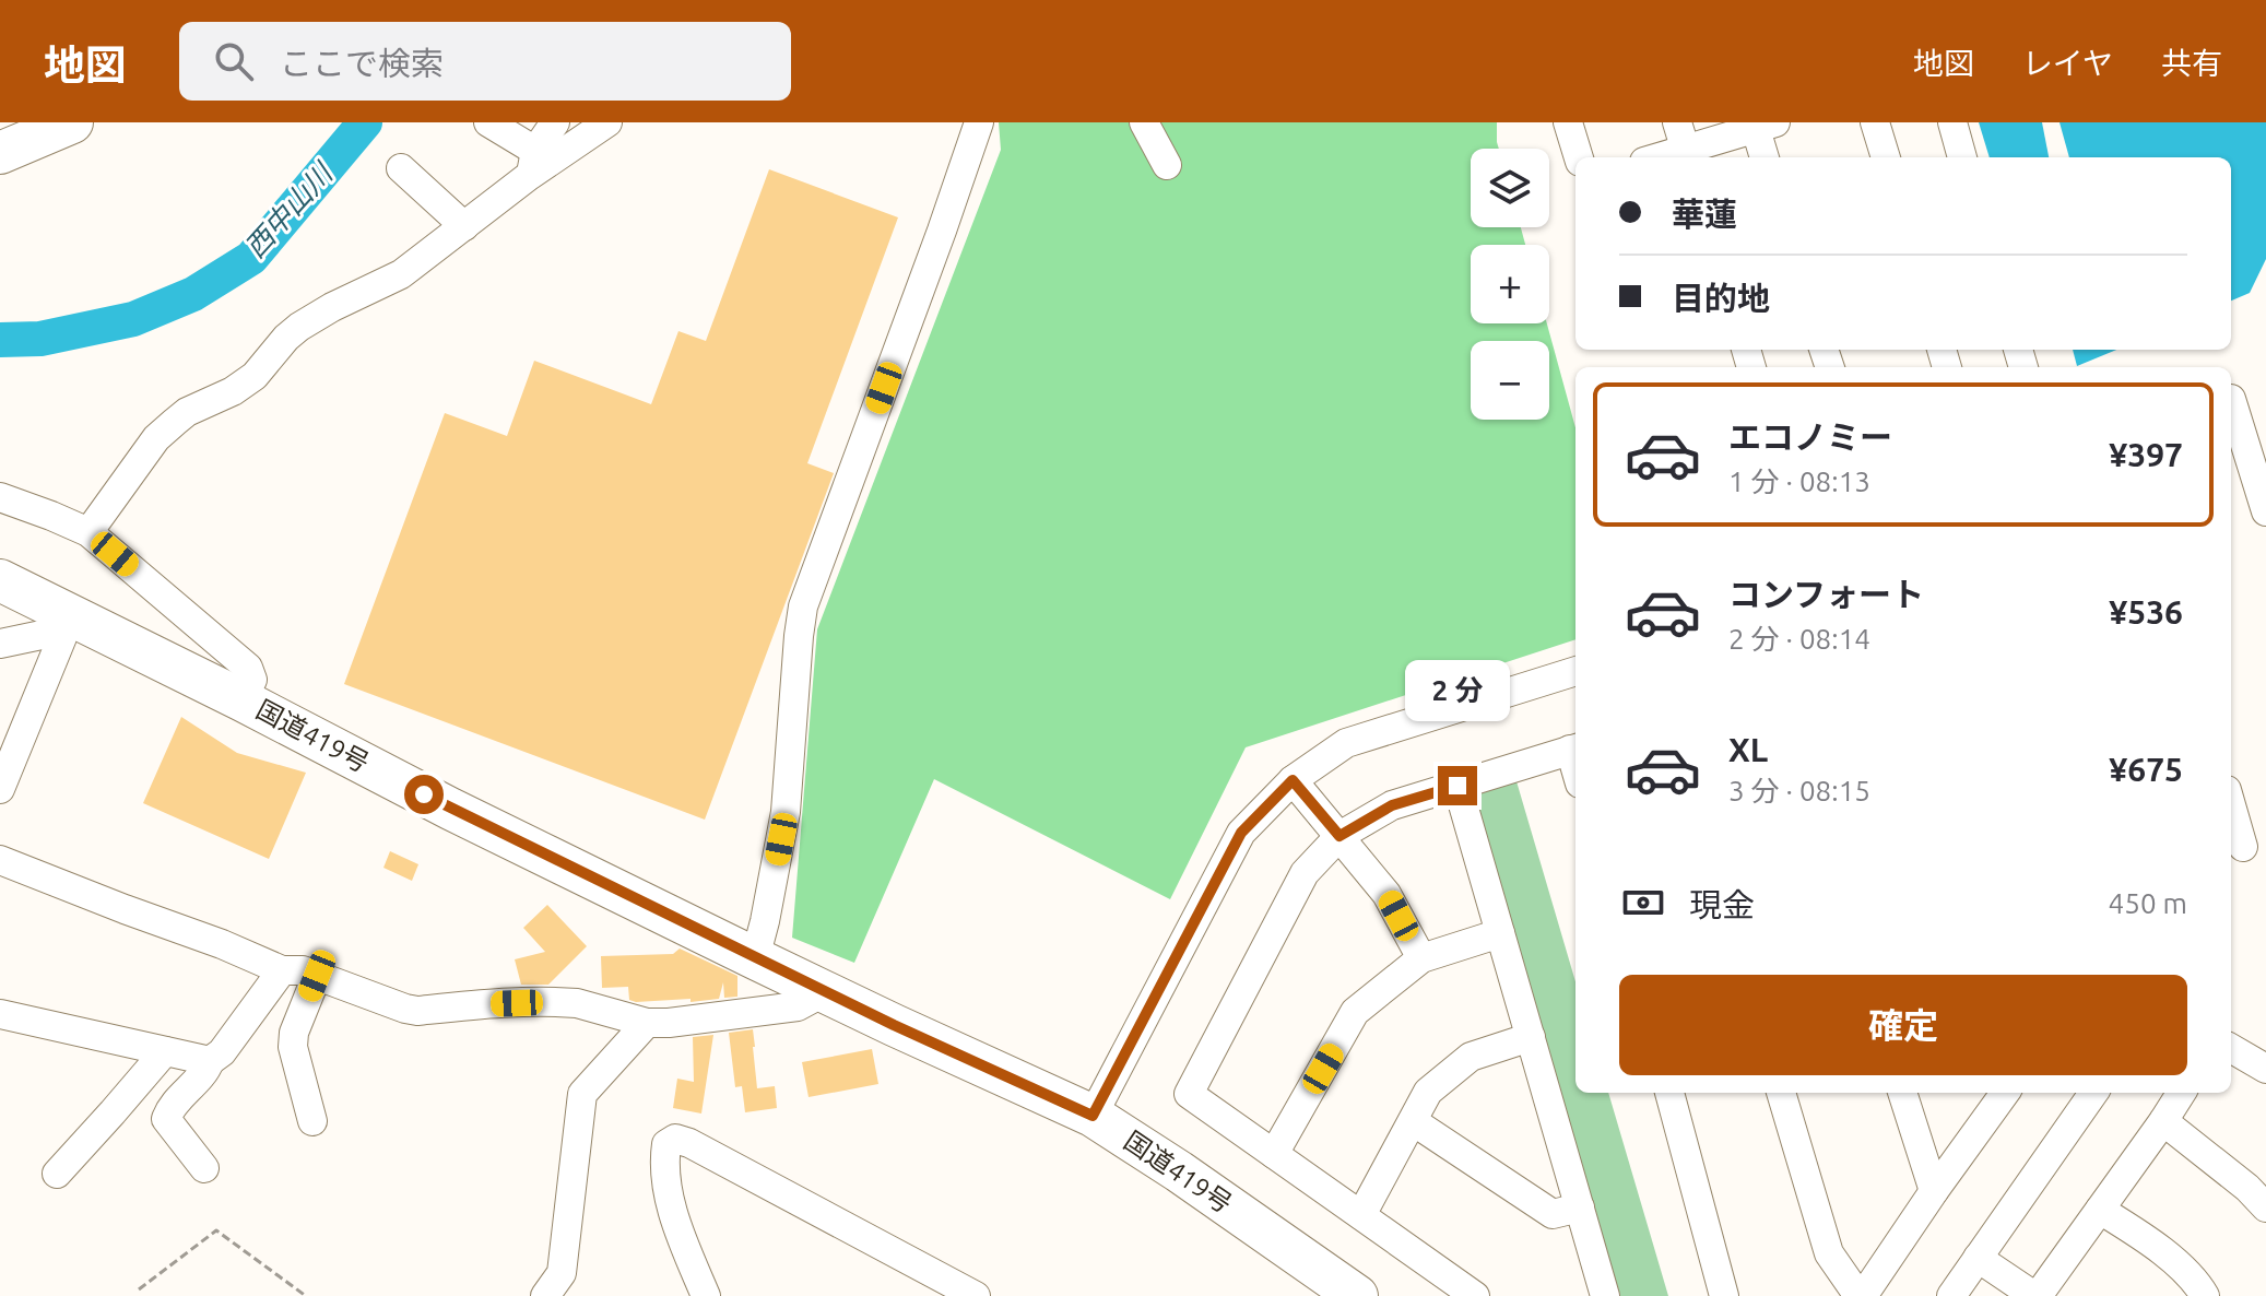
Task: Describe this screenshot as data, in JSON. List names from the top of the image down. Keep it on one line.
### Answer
{"streets":{"highway":["国道419号"]},"water":["西中山川"],"page":{"header":"地図","search":"ここで検索","nav":["地図","レイヤ","共有"],"map_buttons":["+","−"],"banner":["華蓮","目的地"],"list":[{"name":"エコノミー","note":"1 分 · 08:13","value":"¥397"},{"name":"コンフォート","note":"2 分 · 08:14","value":"¥536"},{"name":"XL","note":"3 分 · 08:15","value":"¥675"}],"bubble":"2 分","pay":["現金","450 m"],"buttons":"確定"}}
